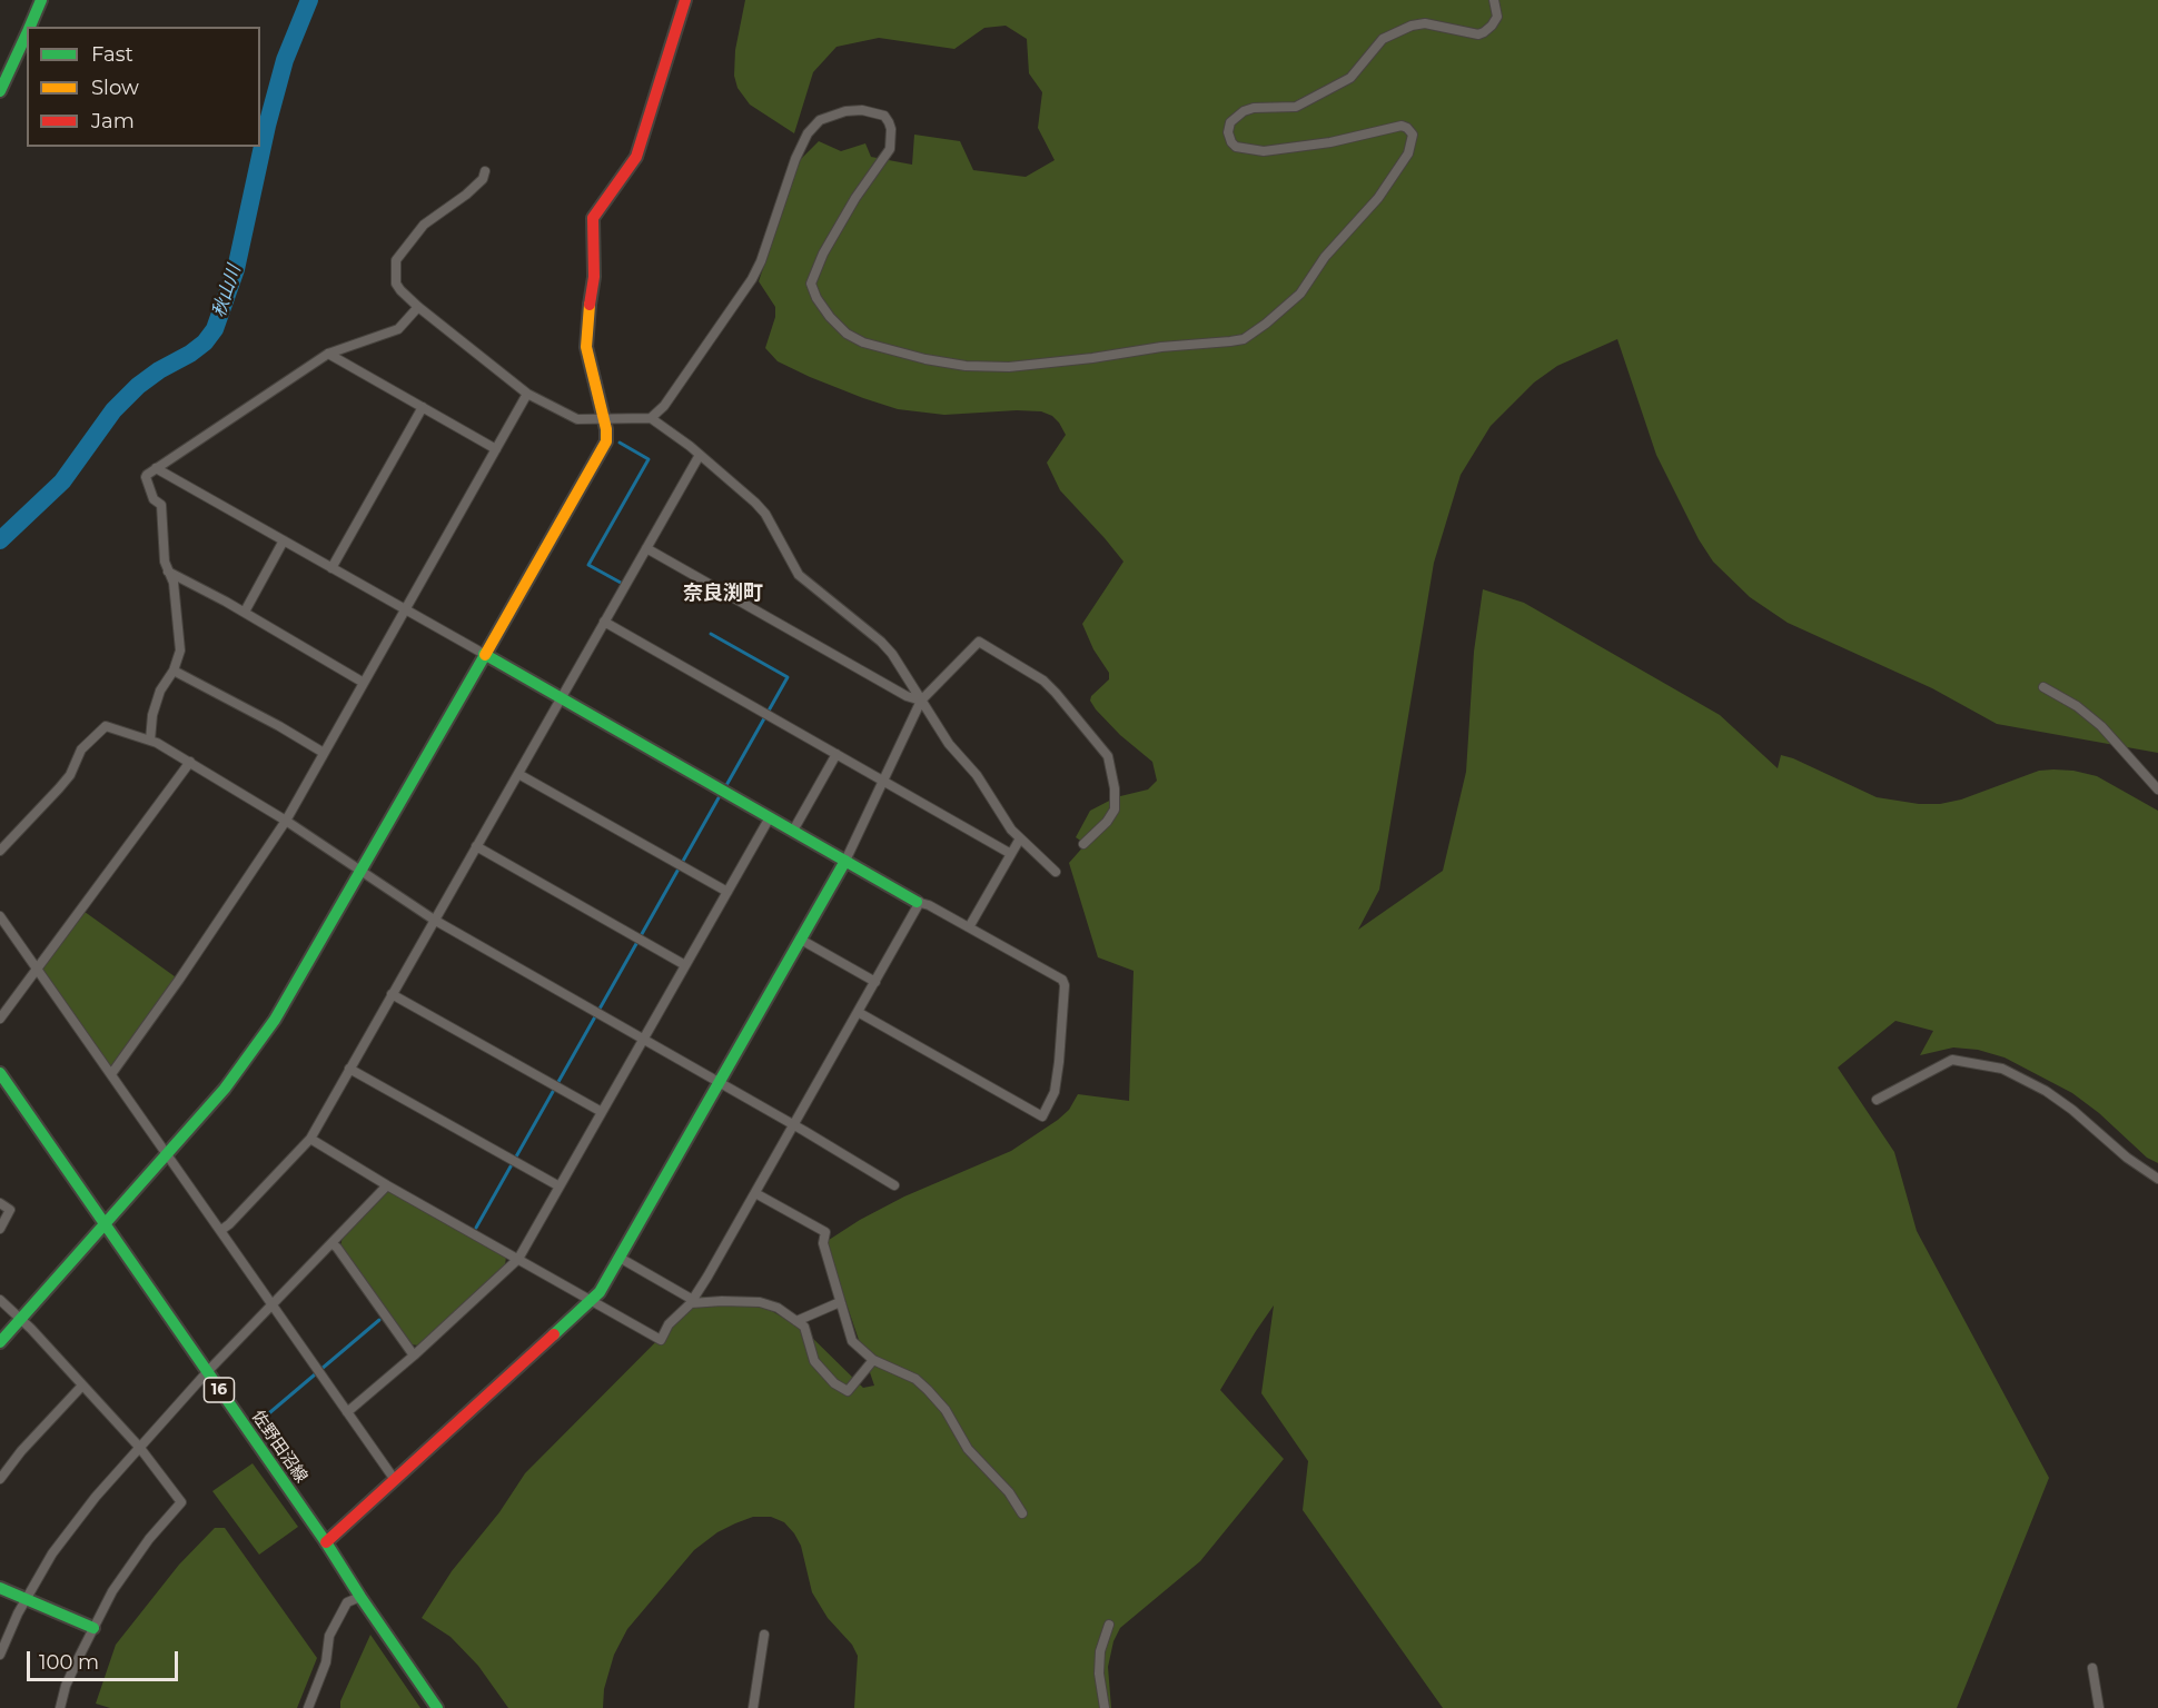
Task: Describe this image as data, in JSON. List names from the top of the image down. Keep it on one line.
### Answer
{"streets":{"street":["16","佐野田沼線"]},"districts":["奈良渕町"],"water":["秋山川"],"legend":["Fast","Slow","Jam"],"scale_bar":"100 m"}
